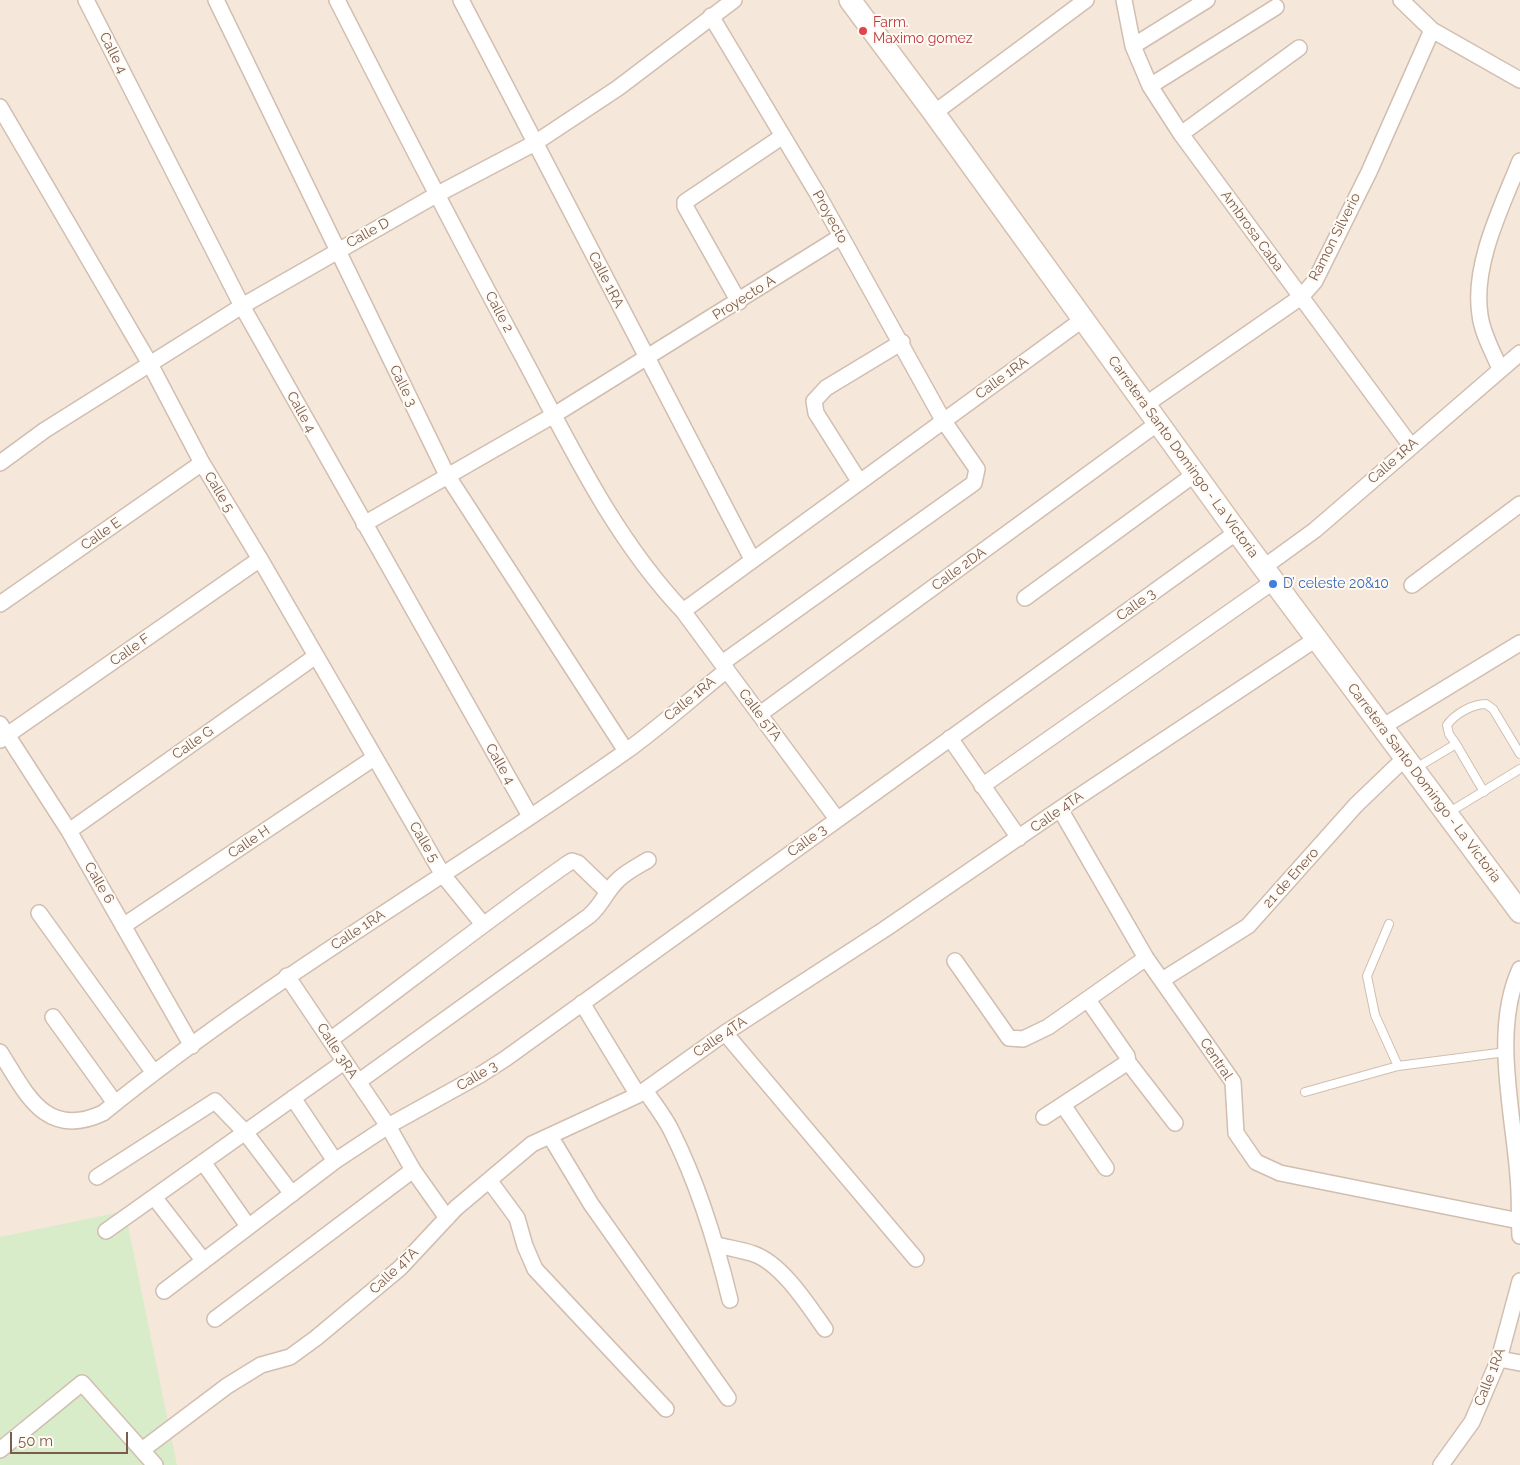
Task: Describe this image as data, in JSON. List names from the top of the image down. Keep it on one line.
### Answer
{"streets":{"main road":["Carretera Santo Domingo - La Victoria"],"street":["Calle 4","Proyecto","Ambrosa Caba","Calle D","Ramon Silverio","Calle 1RA","Proyecto A","Calle 2","Calle 3","Calle 5","Calle E","Calle 2DA","Calle F","Calle 5TA","Calle G","Calle 4TA","Calle H","21 de Enero","Calle 6","Calle 3RA","Central"]},"crossings":[["Calle 4","Calle D"],["Calle 4","Calle 1RA"],["Calle 4","Proyecto A"],["Proyecto","Calle D"],["Proyecto","Calle 1RA"],["Proyecto","Proyecto A"],["Ambrosa Caba","Ramon Silverio"],["Ambrosa Caba","Calle 1RA"],["Calle D","Calle 1RA"],["Calle D","Calle 2"],["Calle D","Calle 3"],["Calle D","Calle 5"],["Ramon Silverio","Carretera Santo Domingo - La Victoria"],["Calle 1RA","Proyecto A"],["Calle 1RA","Calle 2"],["Calle 1RA","Calle 3"],["Calle 1RA","Carretera Santo Domingo - La Victoria"],["Calle 1RA","Calle 5"],["Calle 1RA","Calle 5TA"],["Calle 1RA","Calle 6"],["Calle 1RA","Calle 3RA"],["Proyecto A","Calle 2"],["Proyecto A","Calle 3"],["Calle 2","Calle 5TA"],["Calle 3","Carretera Santo Domingo - La Victoria"],["Calle 3","Calle 5TA"],["Calle 3","Calle 3RA"],["Carretera Santo Domingo - La Victoria","Calle 2DA"],["Carretera Santo Domingo - La Victoria","Calle 4TA"],["Carretera Santo Domingo - La Victoria","21 de Enero"],["Calle 5","Calle E"],["Calle 5","Calle F"],["Calle 5","Calle G"],["Calle 5","Calle H"],["Calle 2DA","Calle 5TA"],["Calle F","Calle 6"],["Calle G","Calle 6"],["Calle 4TA","Calle 3RA"],["Calle 4TA","Central"],["Calle H","Calle 6"],["21 de Enero","Central"]],"places":["Farm. Maximo gomez","D’ celeste 20&10"],"scale_bar":"50 m"}
